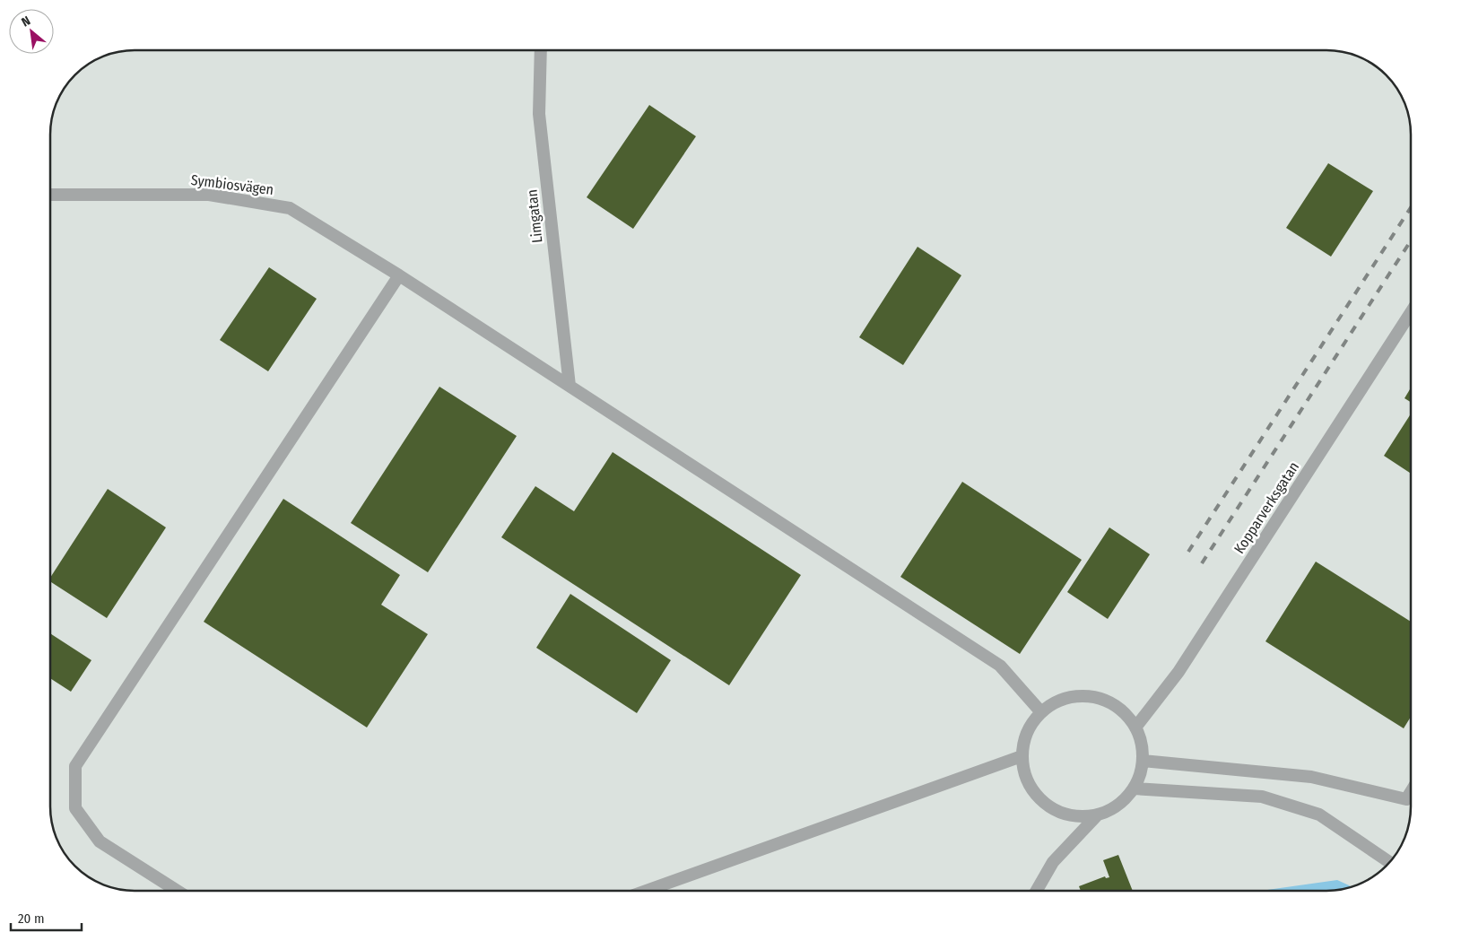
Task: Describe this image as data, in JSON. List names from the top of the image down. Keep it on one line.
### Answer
{"streets":{"lane":["Symbiosvägen","Limgatan","Kopparverksgatan"]},"crossings":[["Symbiosvägen","Limgatan"],["Symbiosvägen","Kopparverksgatan"]],"scale_bar":"20 m","north":"top left"}
